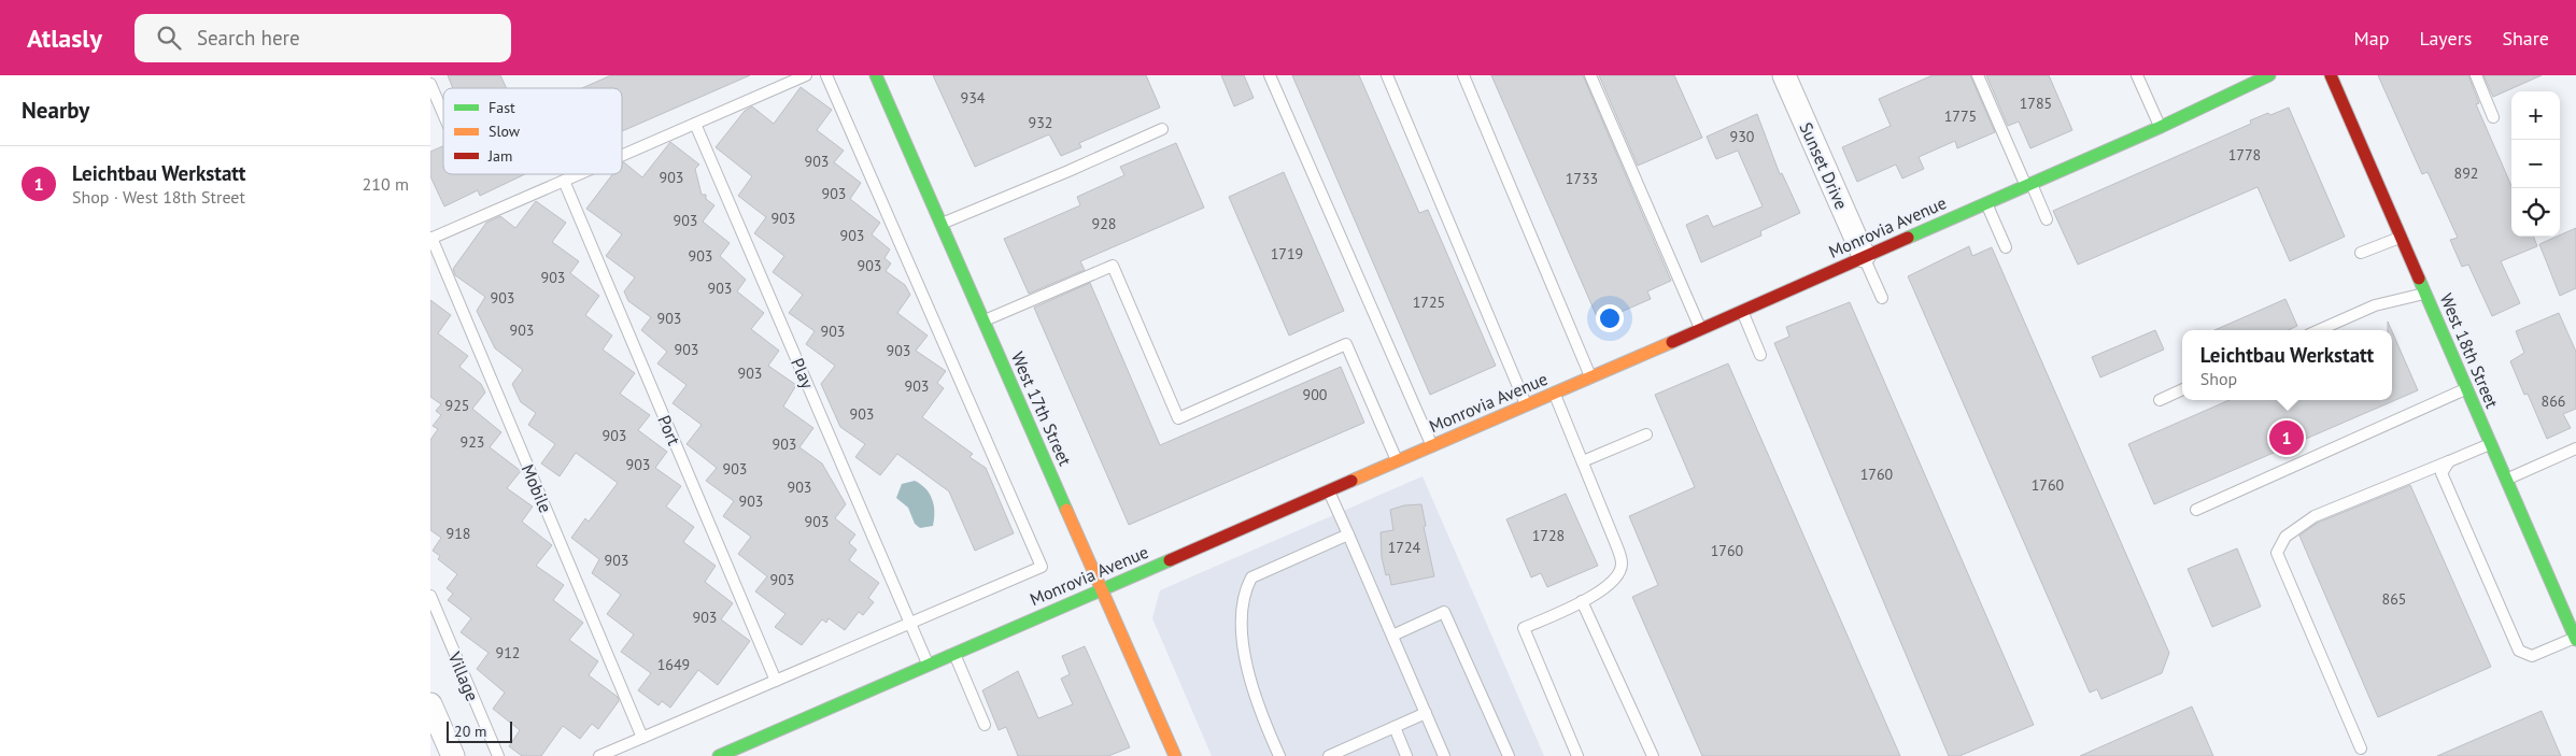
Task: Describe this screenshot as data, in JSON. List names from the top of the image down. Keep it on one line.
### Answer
{"streets":{"street":["Sunset Drive","Monrovia Avenue","West 18th Street","West 17th Street"],"lane":["Play","Port","Mobile","Village"]},"crossings":[["Sunset Drive","Monrovia Avenue"],["Monrovia Avenue","Play"],["Monrovia Avenue","West 17th Street"]],"house_numbers":["934","1785","1775","932","930","1778","903","892","903","1733","903","903","903","928","903","1719","903","903","903","903","903","1725","903","903","903","903","903","903","903","900","866","925","903","903","923","903","903","903","1760","1760","903","903","903","918","1728","1724","1760","903","903","865","903","912","1649"],"legend":["Fast","Slow","Jam"],"scale_bar":"20 m","page":{"header":"Atlasly","search":"Search here","nav":["Map","Layers","Share"],"heading":"Nearby","map_buttons":["+","−"],"list":[{"mark":"1","name":"Leichtbau Werkstatt","note":"Shop · West 18th Street","value":"210 m"}],"popup":["Leichtbau Werkstatt","Shop"],"pins":"1","scale":"20 m"}}
